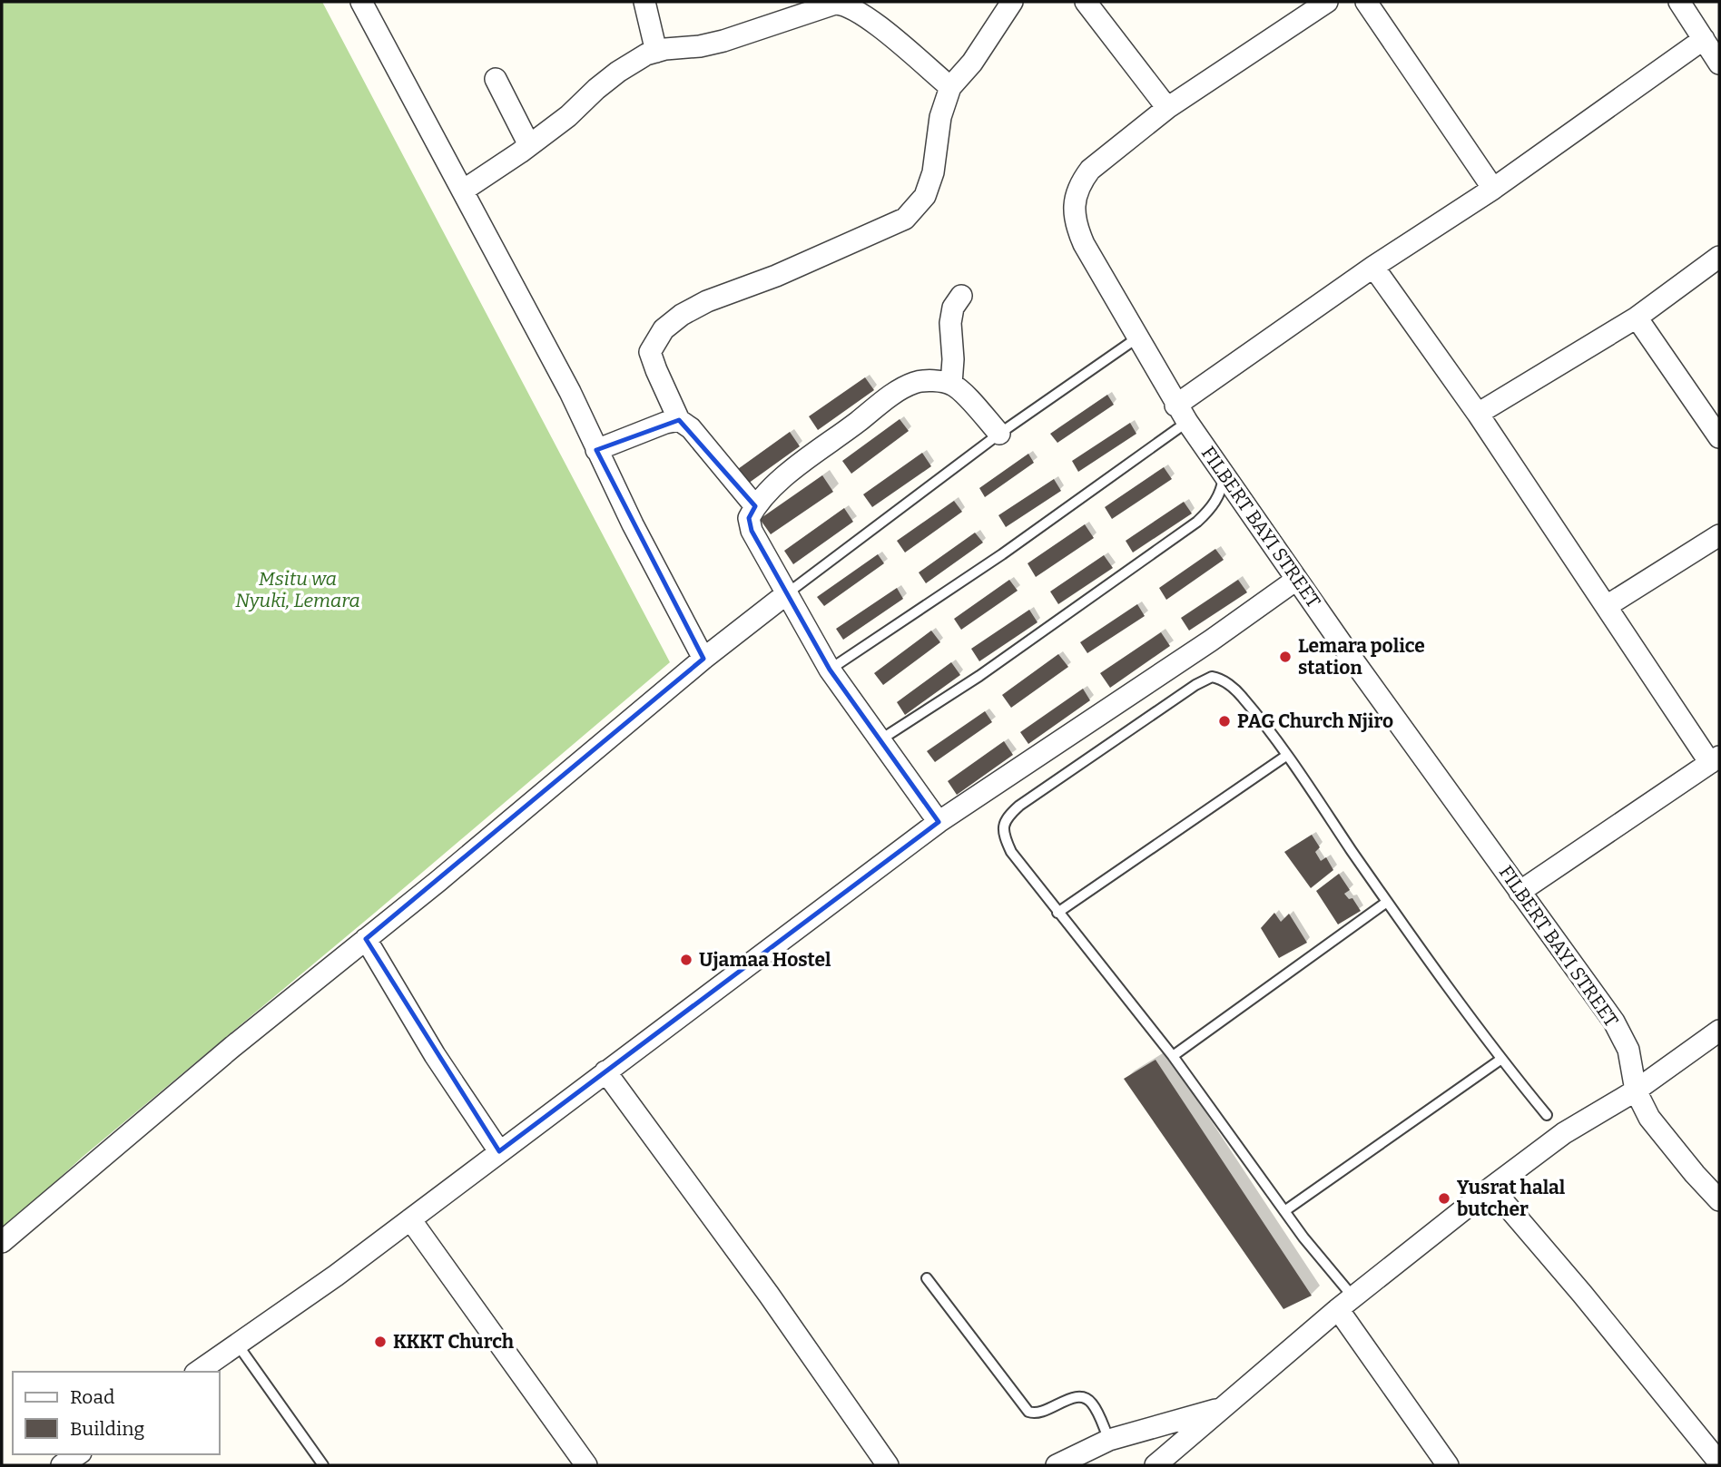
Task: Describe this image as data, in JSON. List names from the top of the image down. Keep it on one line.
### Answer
{"streets":{"street":["FILBERT BAYI STREET"]},"parks":["Msitu wa Nyuki, Lemara"],"places":["Lemara police station","PAG Church Njiro","Ujamaa Hostel","Yusrat halal butcher","KKKT Church"],"legend":["Road","Building"]}
